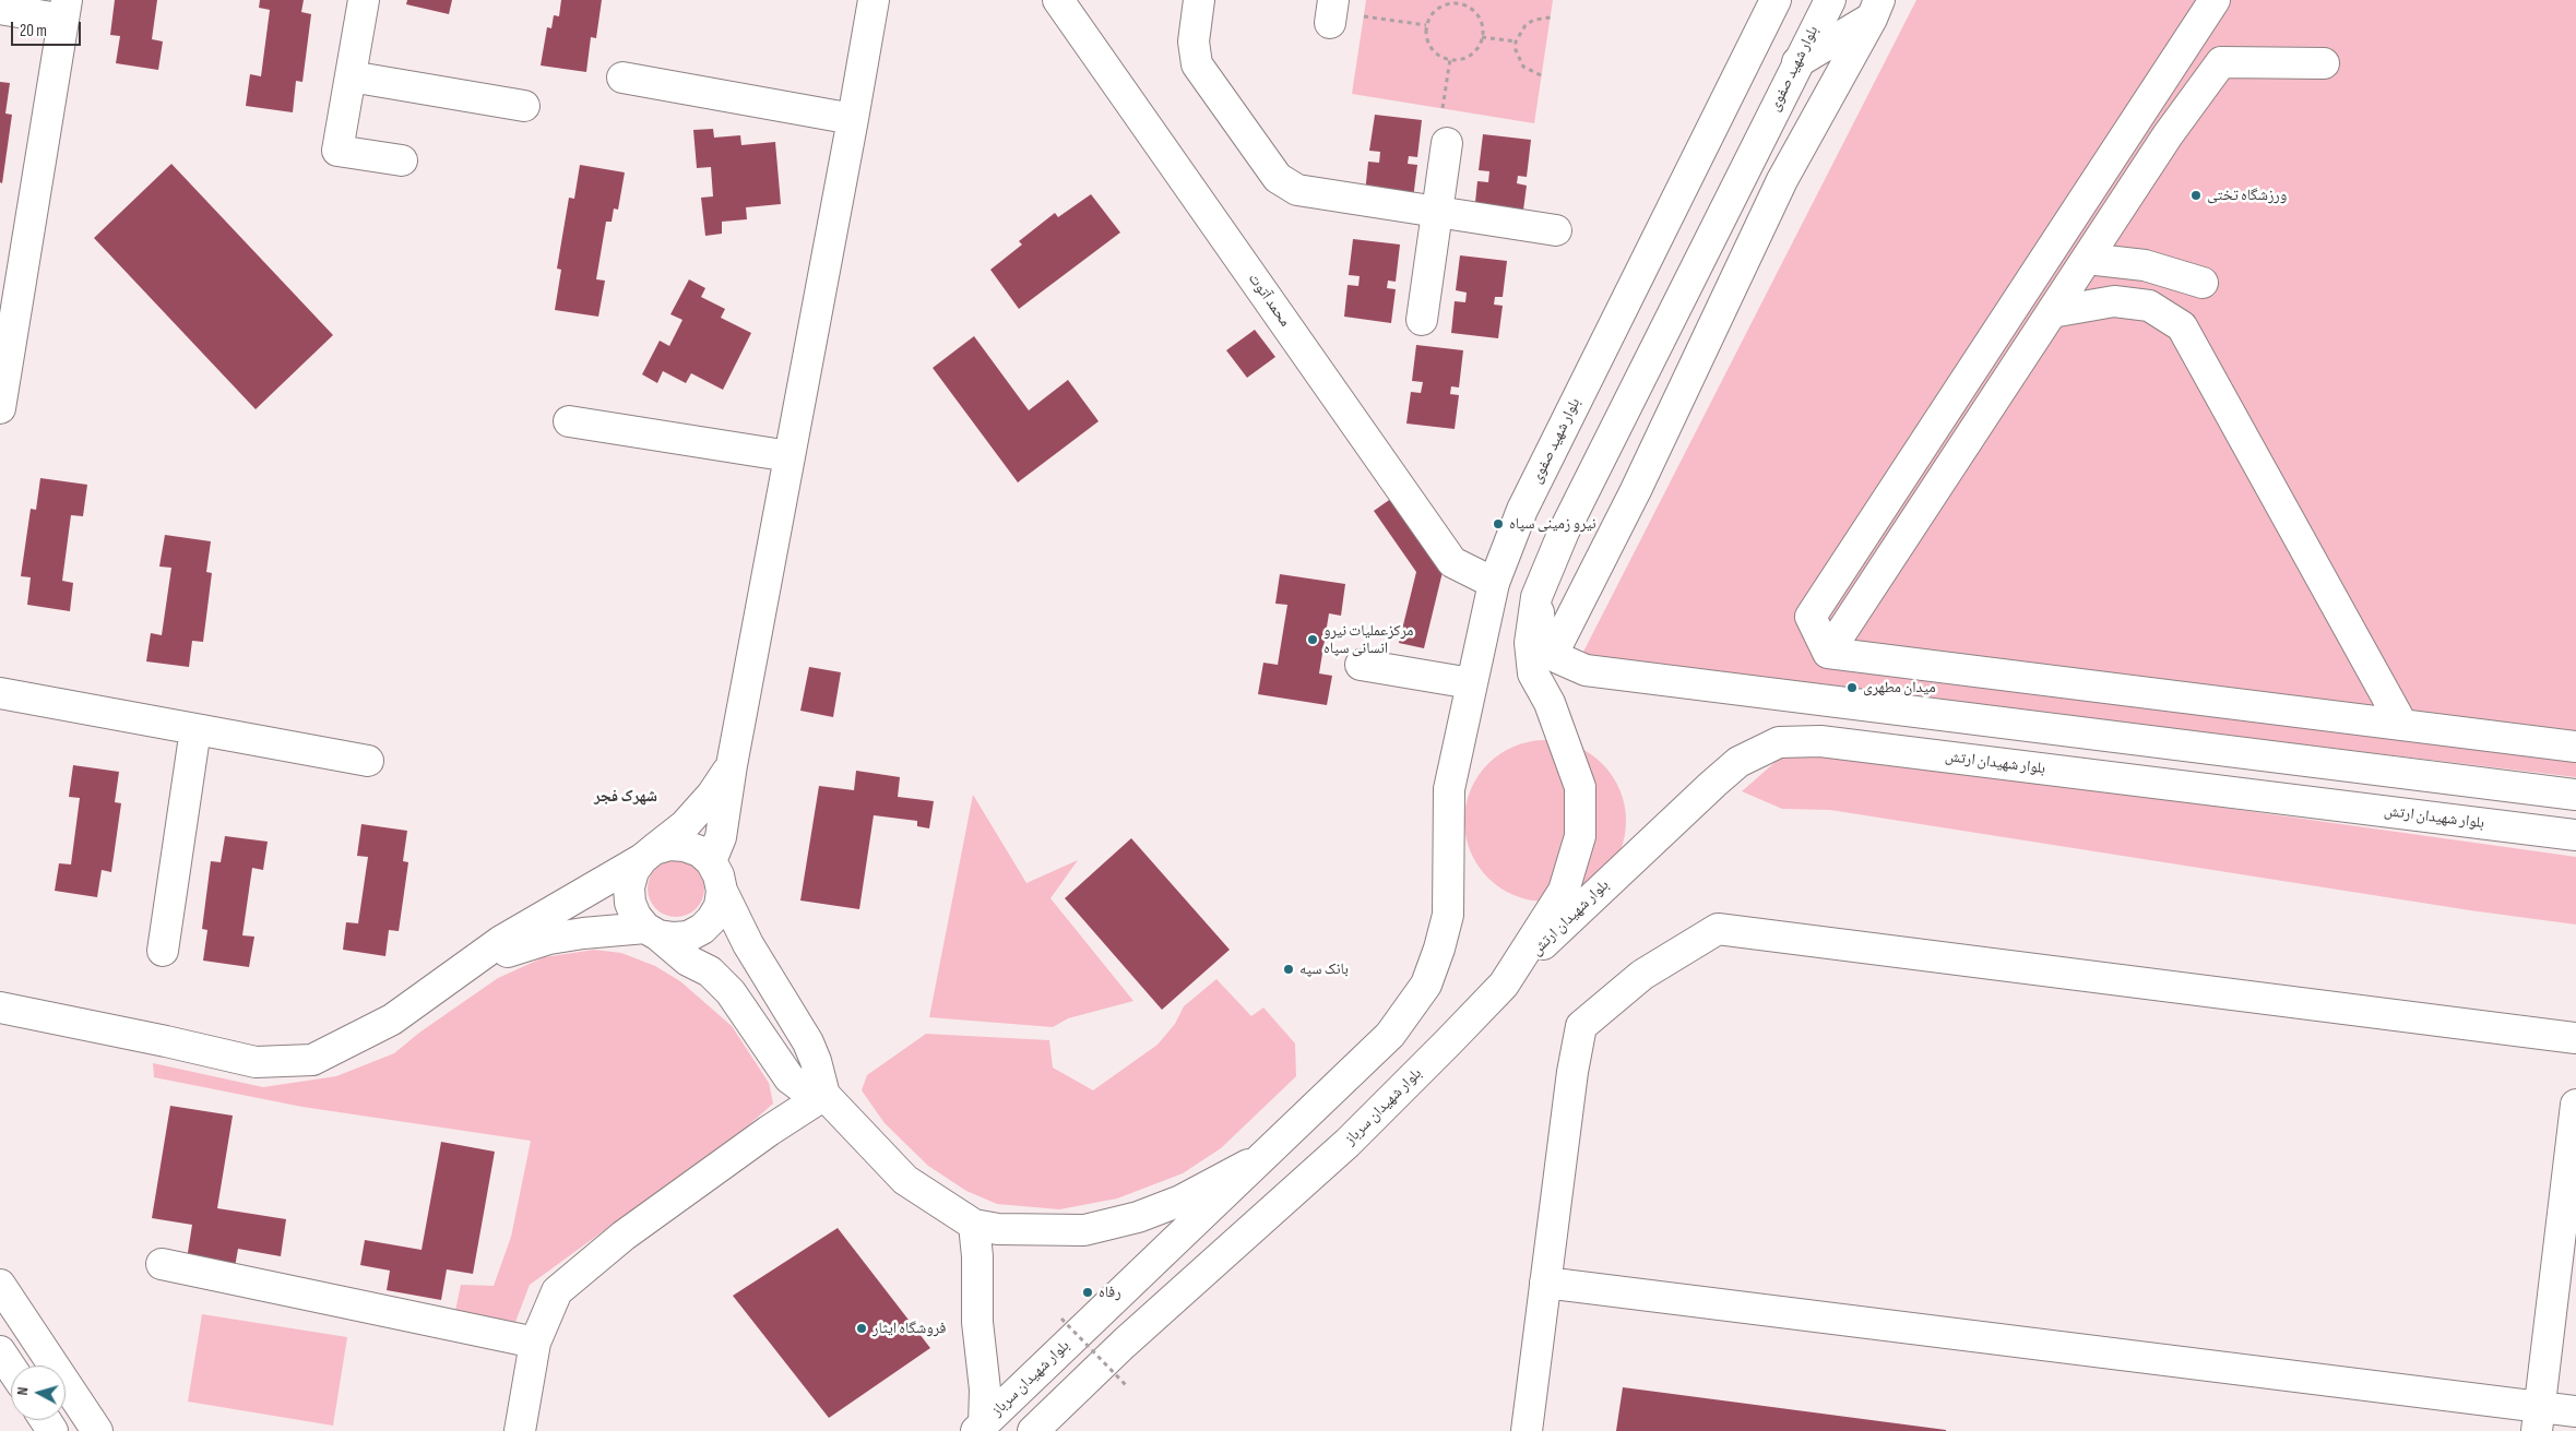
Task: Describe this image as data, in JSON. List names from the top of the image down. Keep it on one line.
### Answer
{"streets":{"street":["بلوار شهید صفوی","محمد آتوت","بلوار شهیدان ارتش","بلوار شهیدان سرباز"]},"crossings":[["بلوار شهید صفوی","محمد آتوت"],["بلوار شهید صفوی","بلوار شهیدان سرباز"],["بلوار شهیدان ارتش","بلوار شهیدان سرباز"]],"districts":["شهرک فجر"],"places":["ورزشگاه تختی","نیرو زمینی سپاه","مرکزعملیات نیرو انسانی سپاه","میدان مطهری","بانک سپه","رفاه","فروشگاه ایثار"],"scale_bar":"20 m","north":"left"}
